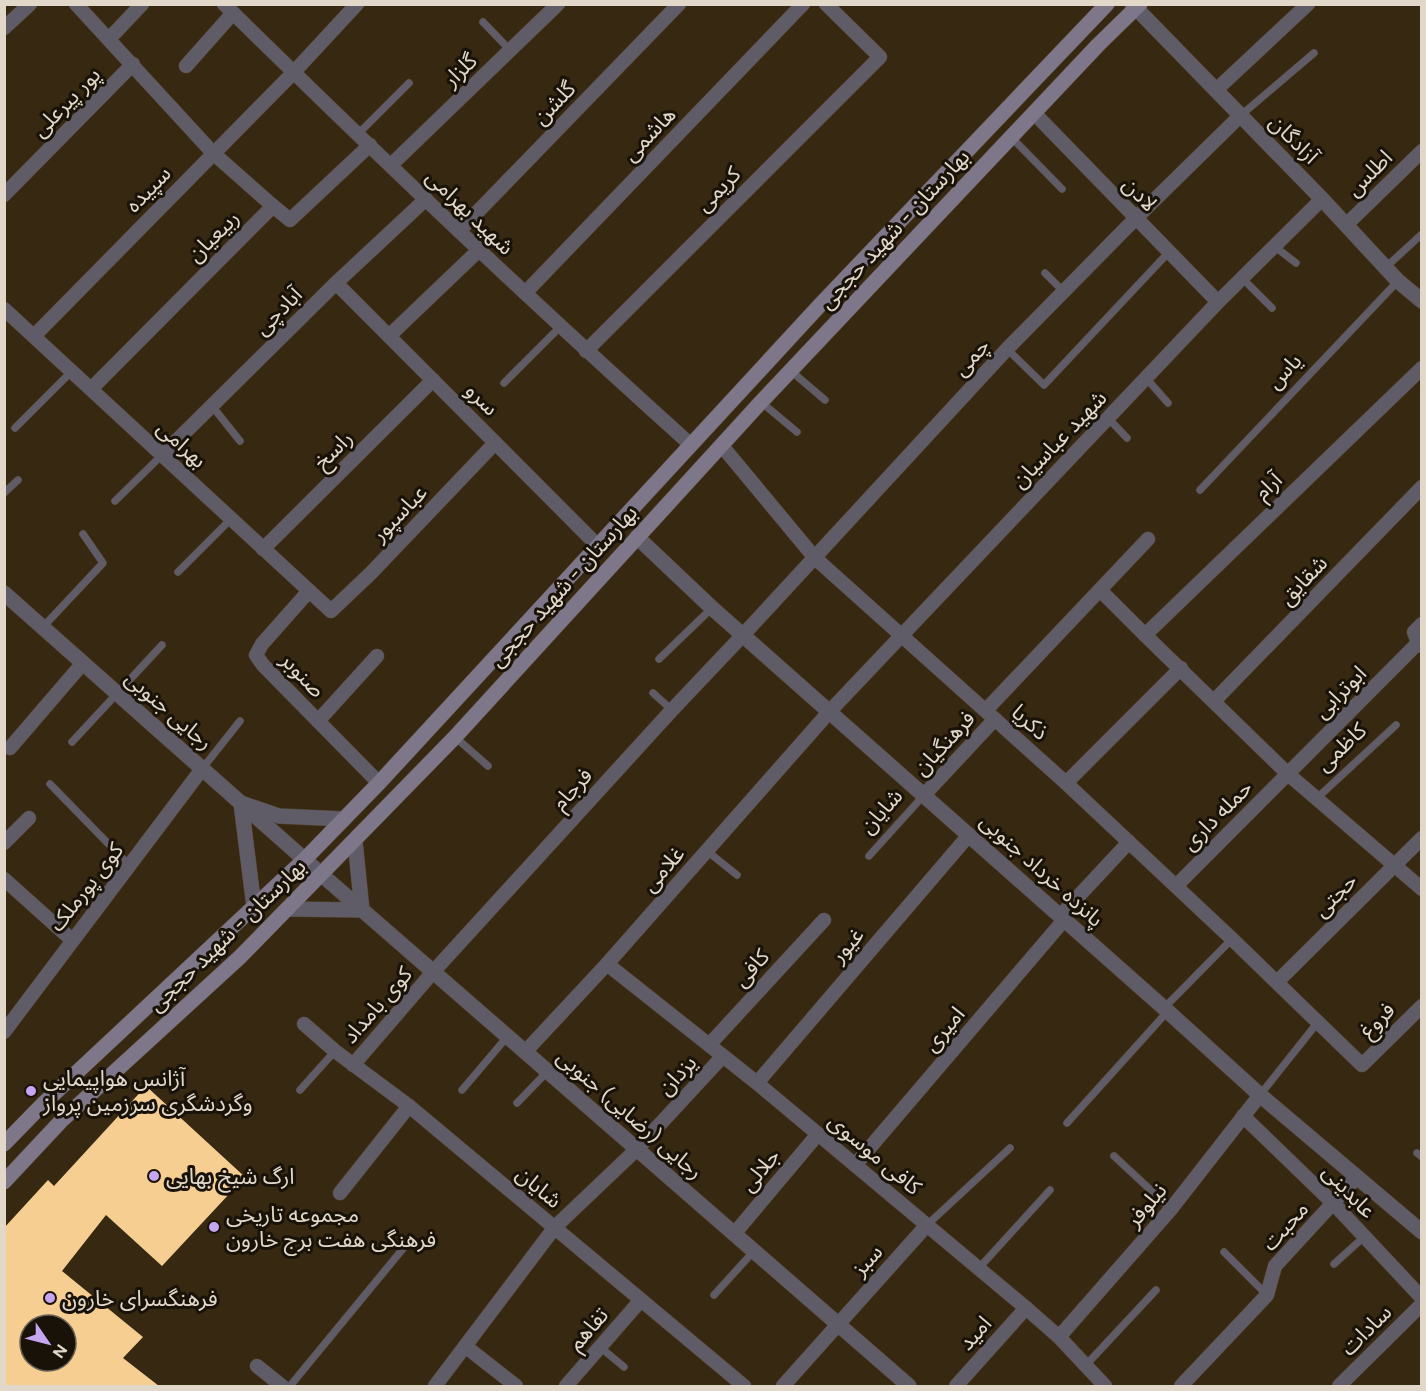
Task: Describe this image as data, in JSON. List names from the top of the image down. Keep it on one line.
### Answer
{"streets":{"main road":["بهارستان - شهید حججی"],"street":["گلزار","پور پیرعلی","گلشن","هاشمی","آزادگان","اطلس","سپیده","کریمی","لادن","شهید بهرامی","ربیعیان","آبادچی","چمی","سرو","شهید عباسیان","بهرامی","راسخ","آرام","عباسپور","شقایق","صنوبر","ابوترابی","رجایی جنوبی","ذکریا","فرهنگیان","فرجام","شایان","حمله داری","غلامی","پانزده خرداد جنوبی","کوی پورملک","حجتی","غیور","کافی","کوی بامداد","فروغ","امیری","یزدان","رجایی (رضایی) جنوبی","کافی موسوی","جلالی","عابدینی","نیلوفر","محبت","سبز","تفاهم","سادات","امید"],"lane":["یاس","کاظمی"]},"crossings":[["گلزار","شهید بهرامی"],["گلشن","شهید بهرامی"],["هاشمی","شهید بهرامی"],["آزادگان","اطلس"],["آزادگان","بهارستان - شهید حججی"],["آزادگان","چمی"],["آزادگان","یاس"],["آزادگان","شهید عباسیان"],["سپیده","شهید بهرامی"],["سپیده","بهرامی"],["کریمی","شهید بهرامی"],["لادن","بهارستان - شهید حججی"],["لادن","چمی"],["لادن","شهید عباسیان"],["شهید بهرامی","بهارستان - شهید حججی"],["شهید بهرامی","ربیعیان"],["شهید بهرامی","آبادچی"],["بهارستان - شهید حججی","سرو"],["بهارستان - شهید حججی","صنوبر"],["بهارستان - شهید حججی","رجایی جنوبی"],["بهارستان - شهید حججی","ذکریا"],["بهارستان - شهید حججی","پانزده خرداد جنوبی"],["بهارستان - شهید حججی","رجایی (رضایی) جنوبی"],["ربیعیان","بهرامی"],["آبادچی","سرو"],["آبادچی","بهرامی"],["چمی","ذکریا"],["چمی","فرجام"],["چمی","پانزده خرداد جنوبی"],["سرو","راسخ"],["سرو","عباسپور"],["شهید عباسیان","ذکریا"],["شهید عباسیان","غلامی"],["شهید عباسیان","پانزده خرداد جنوبی"],["بهرامی","راسخ"],["بهرامی","عباسپور"],["بهرامی","صنوبر"],["ابوترابی","حمله داری"],["رجایی جنوبی","کوی پورملک"],["رجایی جنوبی","رجایی (رضایی) جنوبی"],["ذکریا","فرهنگیان"],["ذکریا","حمله داری"],["ذکریا","حجتی"],["ذکریا","فروغ"],["ذکریا","امیری"],["فرهنگیان","شایان"],["فرهنگیان","پانزده خرداد جنوبی"],["فرجام","پانزده خرداد جنوبی"],["فرجام","کوی بامداد"],["فرجام","رجایی (رضایی) جنوبی"],["شایان","پانزده خرداد جنوبی"],["شایان","کوی بامداد"],["شایان","یزدان"],["شایان","تفاهم"],["غلامی","پانزده خرداد جنوبی"],["غلامی","رجایی (رضایی) جنوبی"],["غلامی","کافی موسوی"],["پانزده خرداد جنوبی","غیور"],["پانزده خرداد جنوبی","امیری"],["پانزده خرداد جنوبی","نیلوفر"],["پانزده خرداد جنوبی","محبت"],["غیور","کافی موسوی"],["کافی","کافی موسوی"],["کوی بامداد","رجایی (رضایی) جنوبی"],["امیری","کافی موسوی"],["یزدان","رجایی (رضایی) جنوبی"],["یزدان","کافی موسوی"],["رجایی (رضایی) جنوبی","جلالی"],["رجایی (رضایی) جنوبی","سبز"],["کافی موسوی","جلالی"],["کافی موسوی","نیلوفر"],["کافی موسوی","سبز"],["کافی موسوی","امید"],["عابدینی","نیلوفر"],["عابدینی","محبت"]],"places":["آژانس هواپیمایی و‌گردشگری سرزمین پرواز","ارگ شیخ بهایی","مجموعه تاریخی فرهنگی هفت برج خارون","فرهنگسرای خارون"],"north":"bottom right"}
